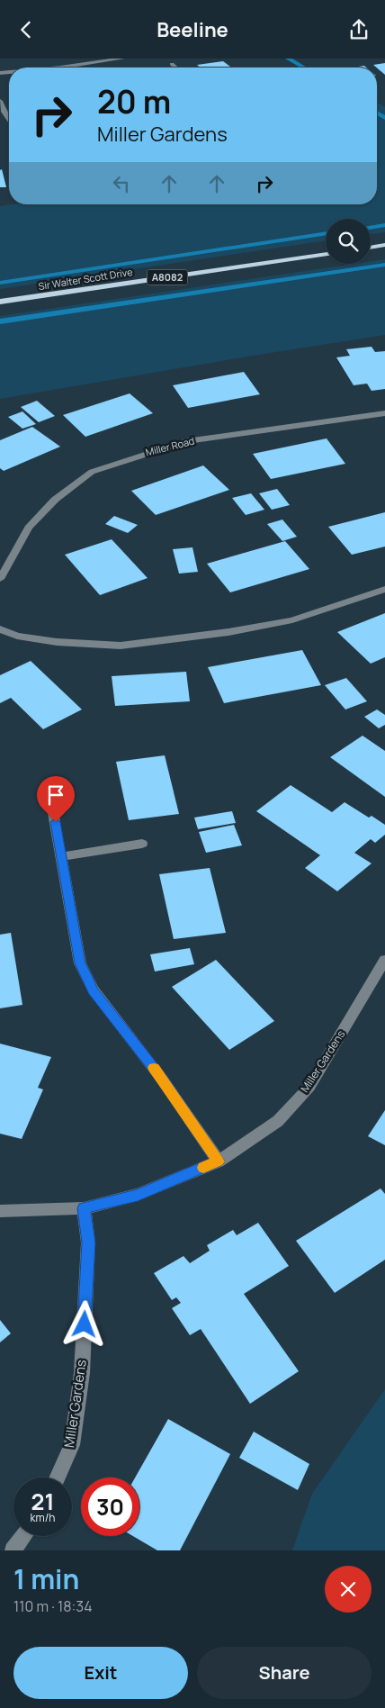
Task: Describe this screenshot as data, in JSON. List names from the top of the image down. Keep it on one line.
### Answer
{"streets":{"main road":["A8082","Sir Walter Scott Drive"],"street":["Miller Road","Miller Gardens"]},"page":{"header":"Beeline","turn":["20 m","Miller Gardens"],"speed":"21 km/h","limit":"30","heading":["1 min","110 m · 18:34"],"buttons":["Exit","Share"]}}
